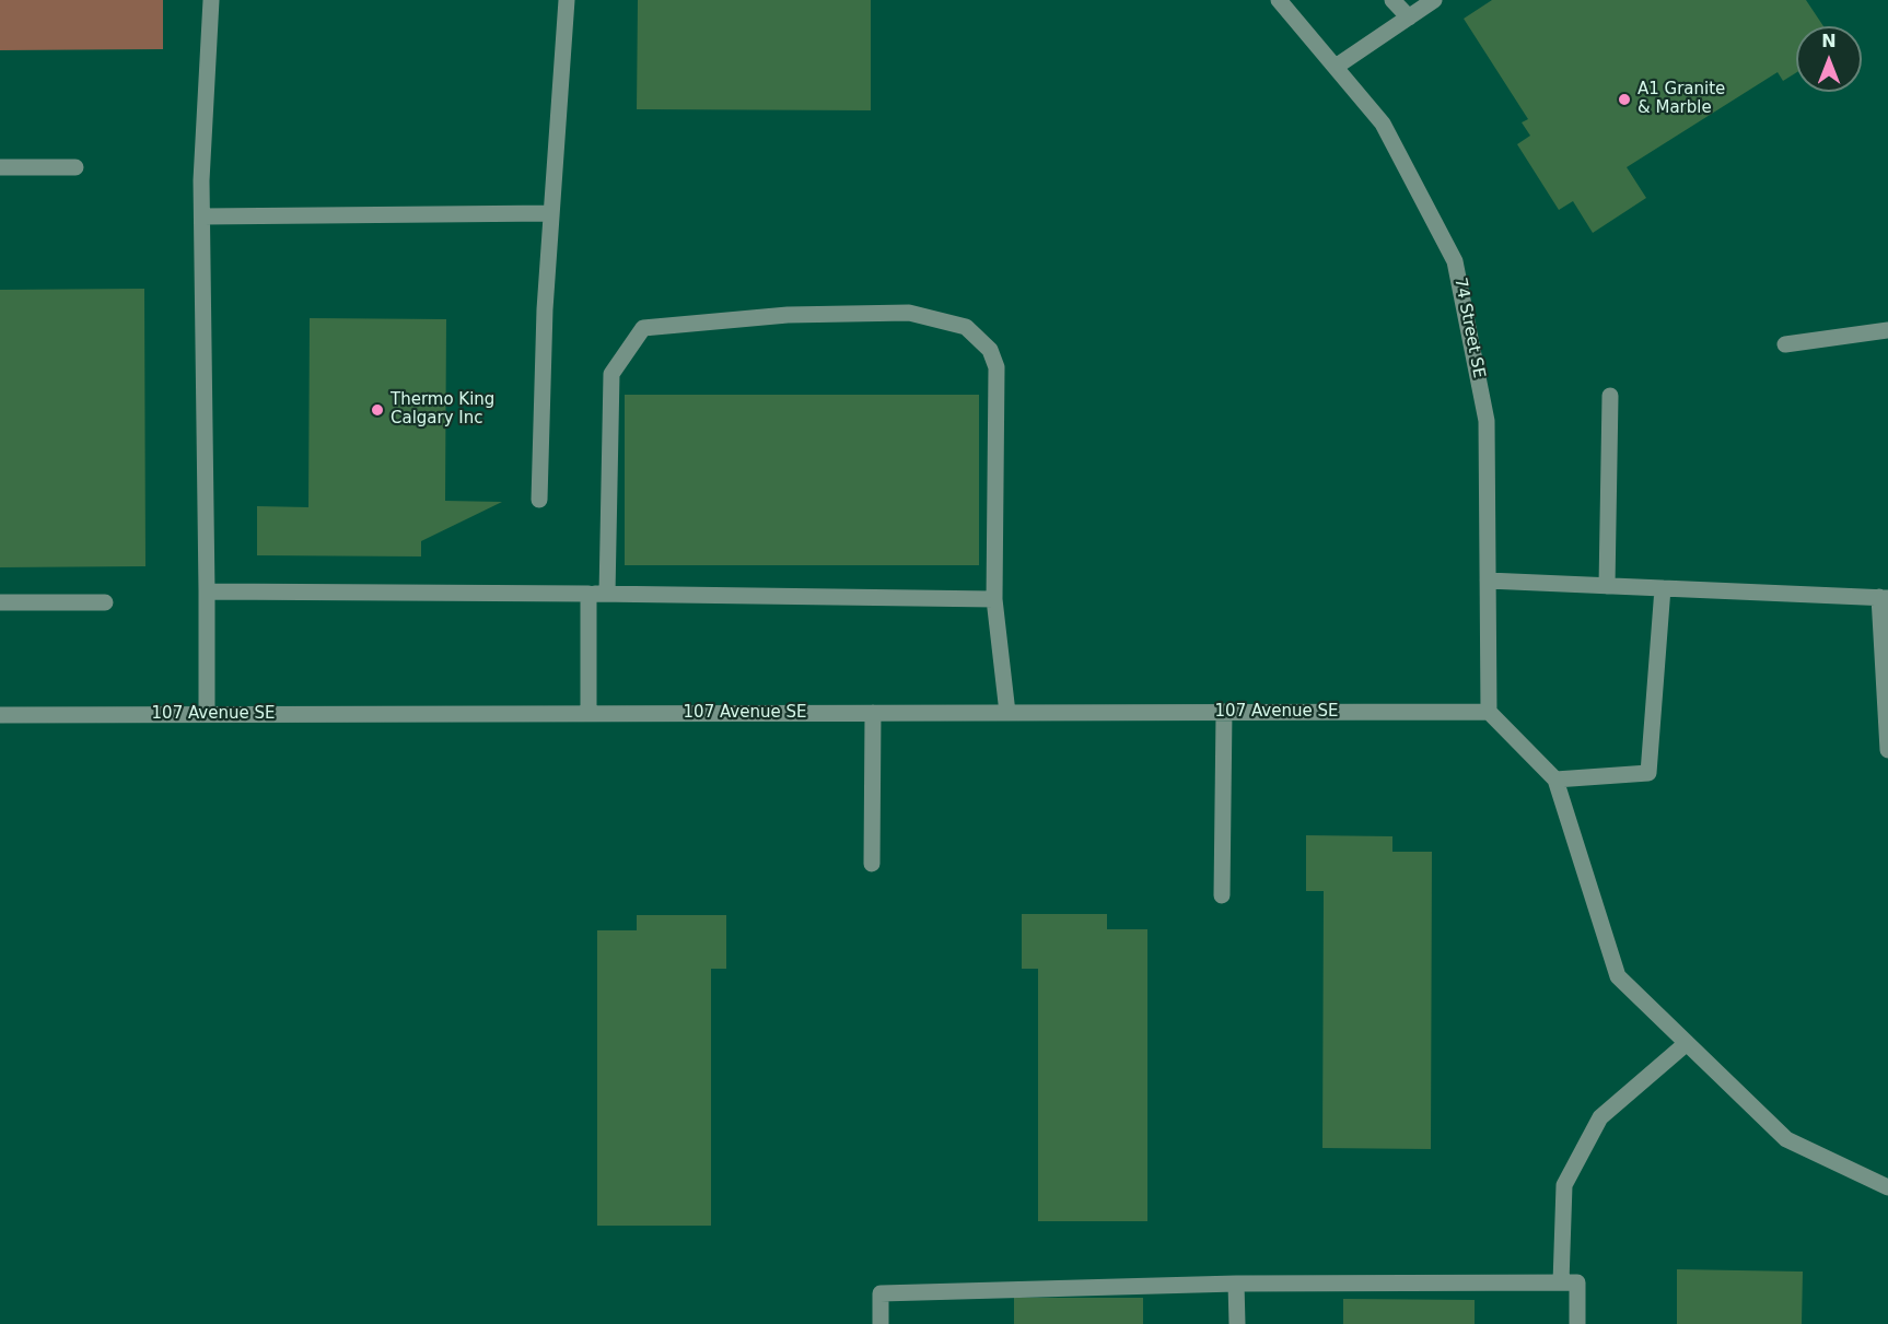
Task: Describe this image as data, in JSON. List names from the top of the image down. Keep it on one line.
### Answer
{"streets":{"street":["74 Street SE","107 Avenue SE"]},"crossings":[["74 Street SE","107 Avenue SE"]],"places":["A1 Granite & Marble","Thermo King Calgary Inc"],"north":"top"}
